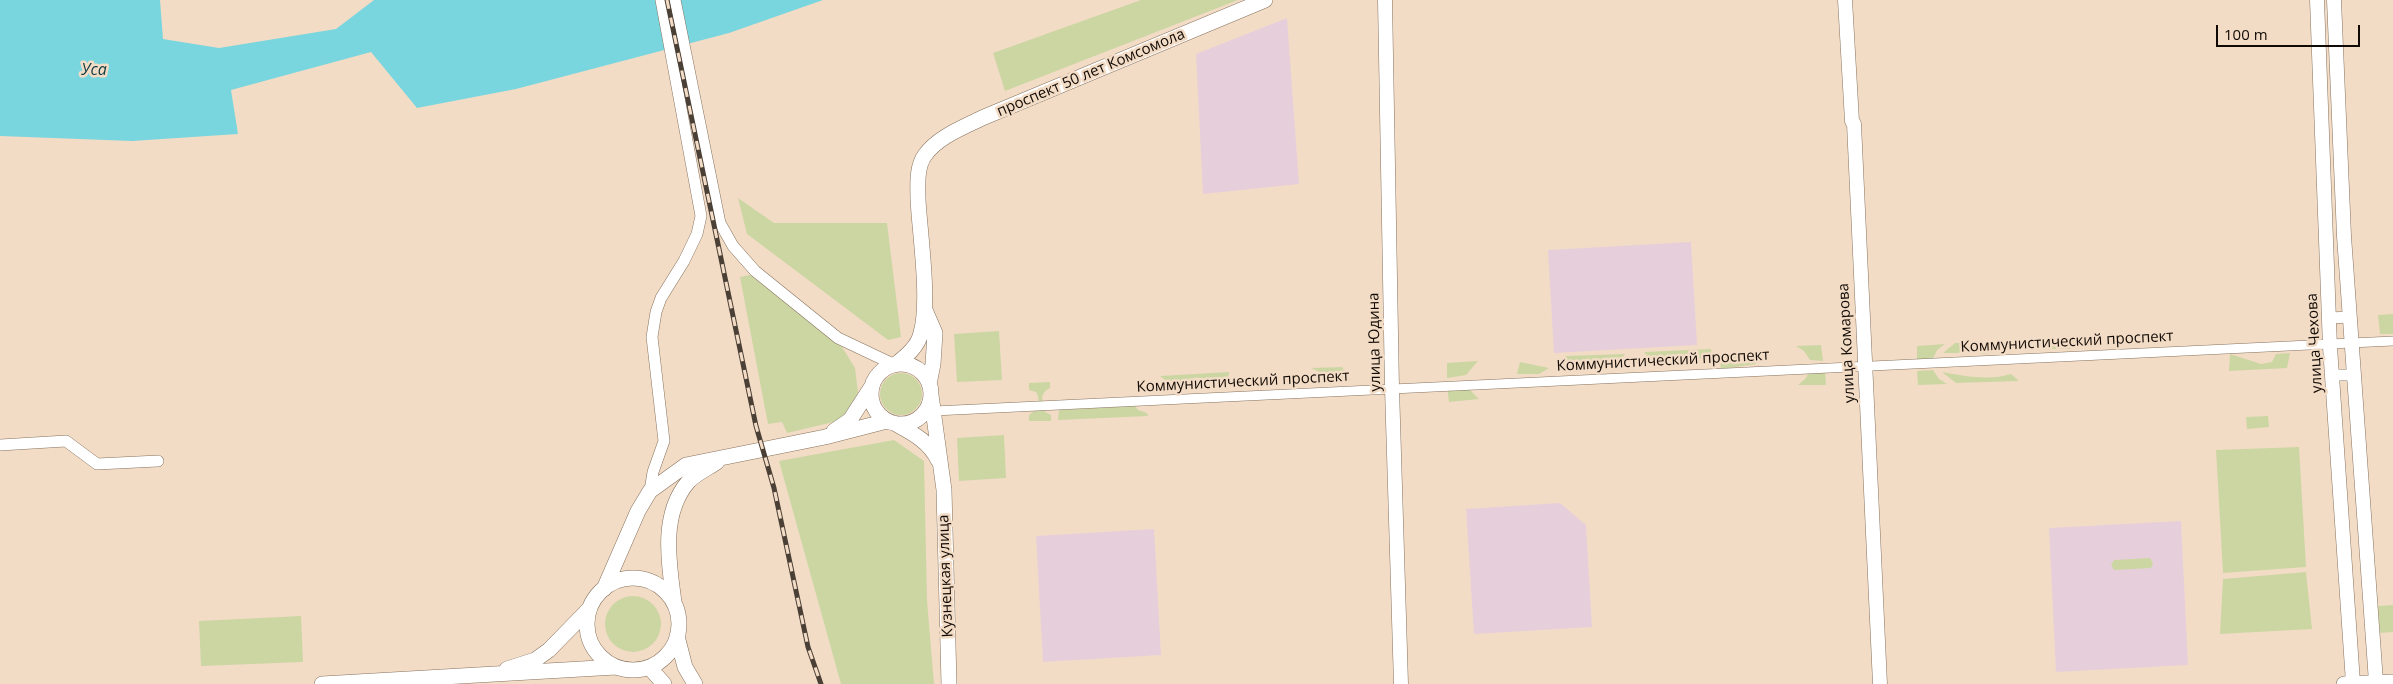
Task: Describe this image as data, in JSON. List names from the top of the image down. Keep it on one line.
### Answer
{"streets":{"main road":["проспект 50 лет Комсомола","Кузнецкая улица"],"street":["улица Юдина","Коммунистический проспект","улица Комарова","улица Чехова"]},"crossings":[["улица Юдина","Коммунистический проспект"],["Коммунистический проспект","улица Комарова"],["Коммунистический проспект","улица Чехова"],["Коммунистический проспект","Кузнецкая улица"]],"water":["Уса"],"scale_bar":"100 m"}
